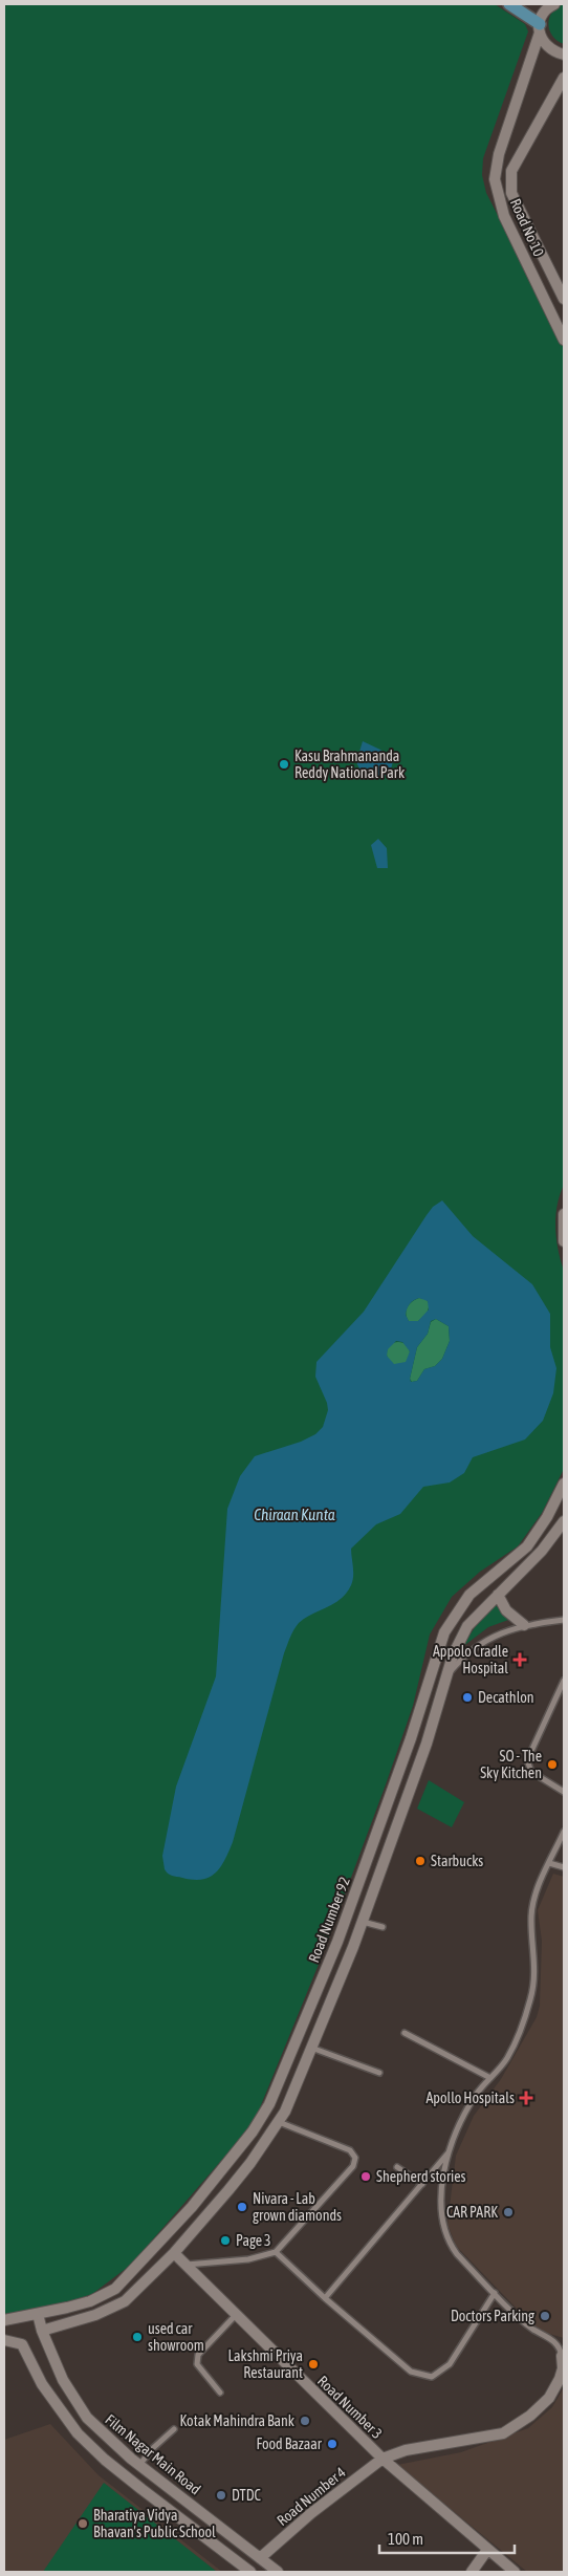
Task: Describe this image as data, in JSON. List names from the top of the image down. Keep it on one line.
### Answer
{"streets":{"main road":["Road No 10","Road Number 92","Road Number 3","Film Nagar Main Road","Road Number 4"]},"crossings":[["Road Number 3","Road Number 4"],["Film Nagar Main Road","Road Number 4"]],"water":["Chiraan Kunta"],"places":{"other":["Kasu Brahmananda Reddy National Park","Decathlon","SO - The Sky Kitchen","Starbucks","Shepherd stories","Nivara - Lab grown diamonds","CAR PARK","Page 3","Doctors Parking","used car showroom","Lakshmi Priya Restaurant","Kotak Mahindra Bank","Food Bazaar","DTDC","Bharatiya Vidya Bhavan's Public School"],"health":["Appolo Cradle Hospital","Apollo Hospitals"]},"scale_bar":"100 m"}
